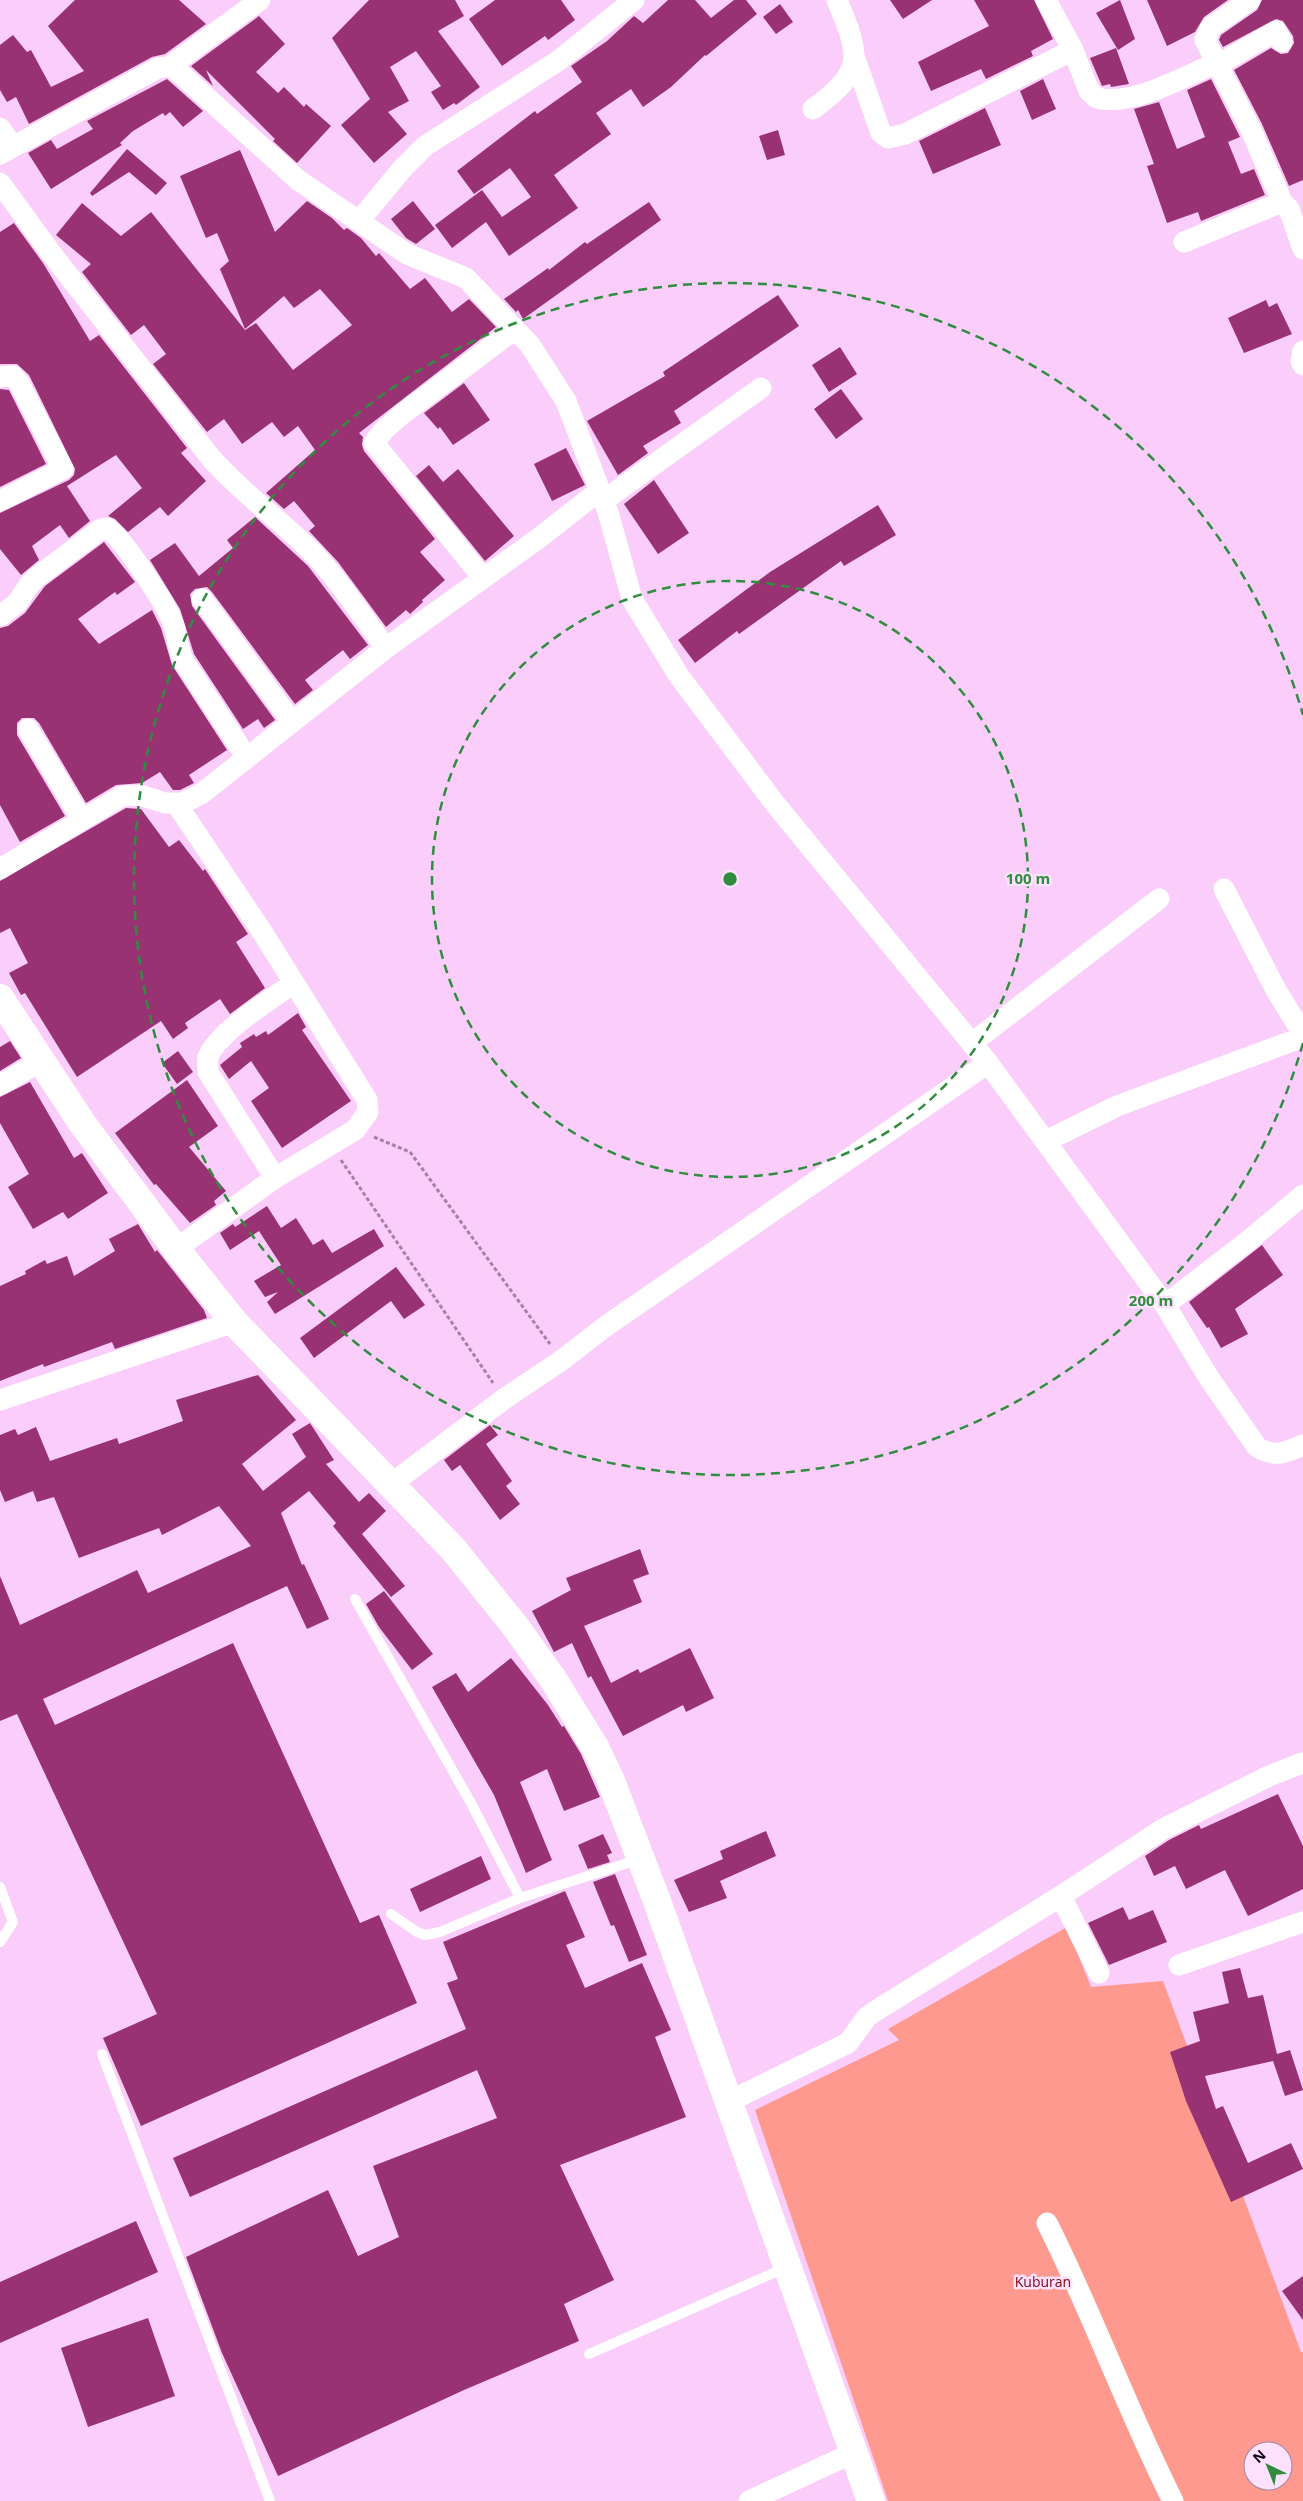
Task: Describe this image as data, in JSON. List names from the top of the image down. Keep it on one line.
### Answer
{"parks":["Kuburan"],"north":"top left","rings":["100 m","200 m"]}
